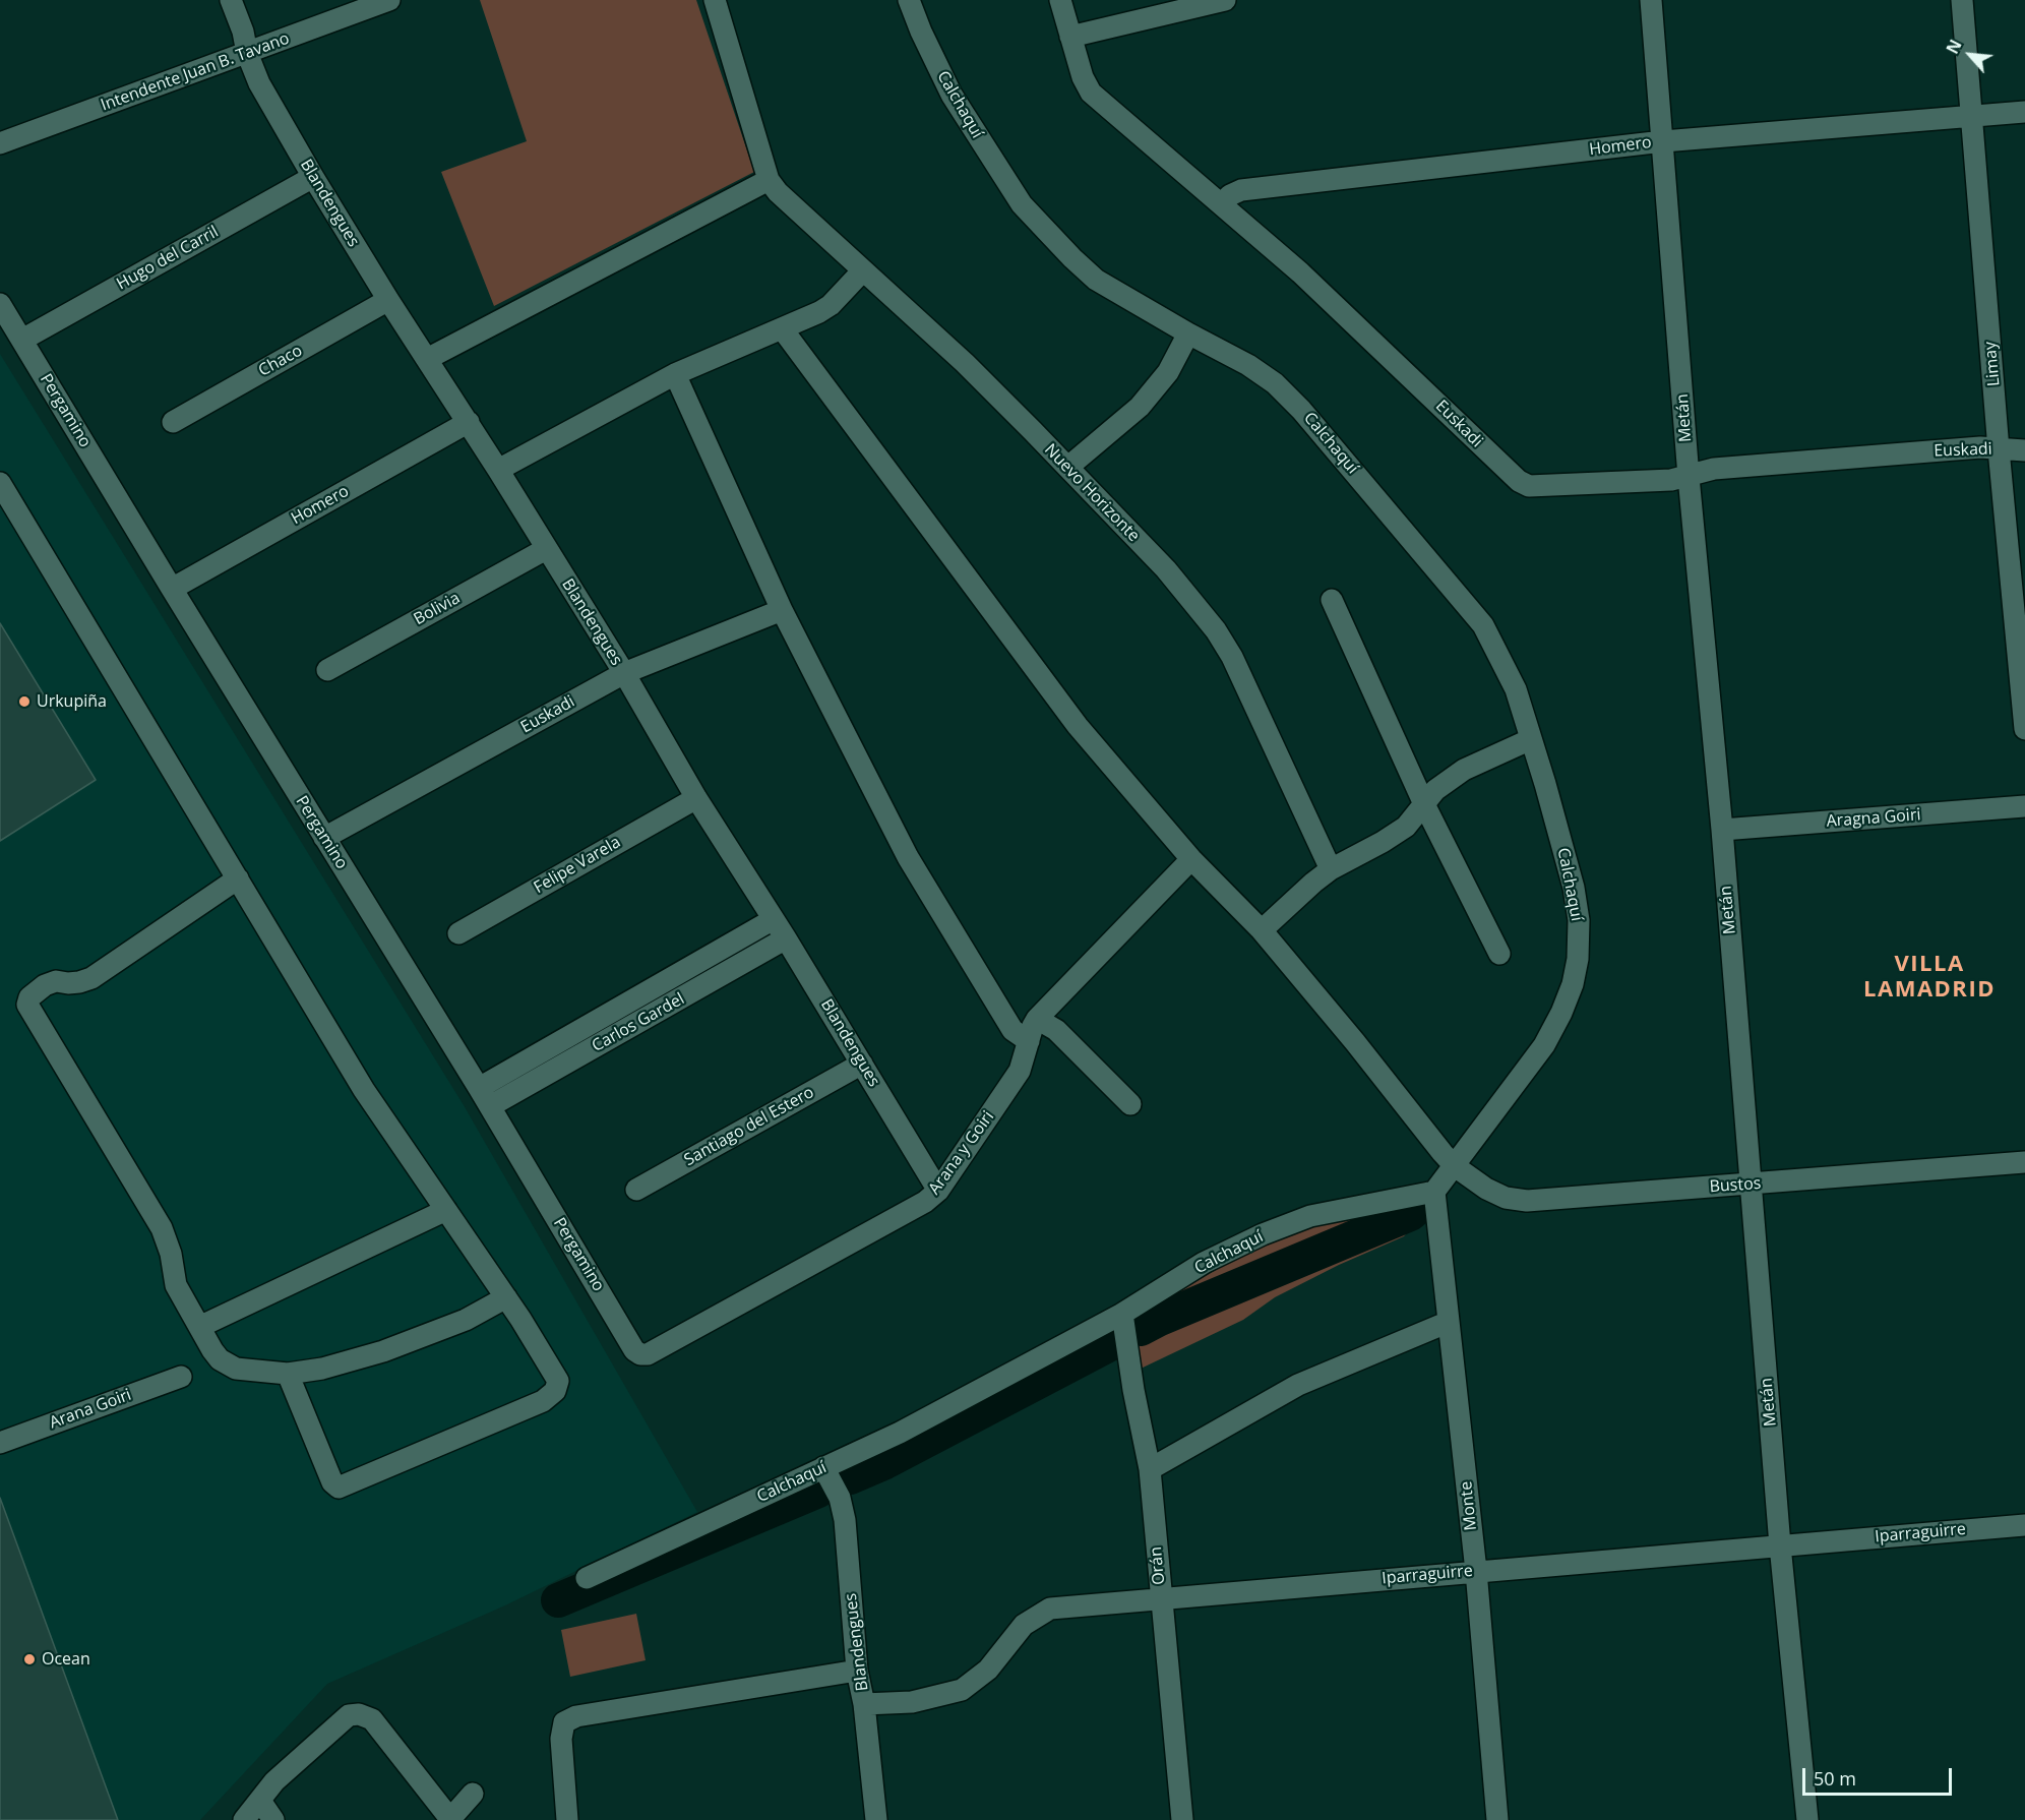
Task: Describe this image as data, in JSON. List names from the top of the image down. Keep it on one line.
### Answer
{"streets":{"street":["Intendente Juan B. Tavano","Calchaquí","Homero","Blandengues","Hugo del Carril","Chaco","Limay","Pergamino","Metán","Euskadi","Nuevo Horizonte","Bolivia","Aragna Goiri","Felipe Varela","Carlos Gardel","Santiago del Estero","Arana y Goiri","Bustos","Arana Goiri","Monte","Iparraguirre","Orán"]},"crossings":[["Intendente Juan B. Tavano","Blandengues"],["Calchaquí","Blandengues"],["Calchaquí","Bustos"],["Calchaquí","Monte"],["Calchaquí","Orán"],["Homero","Blandengues"],["Homero","Limay"],["Homero","Pergamino"],["Homero","Metán"],["Homero","Euskadi"],["Blandengues","Hugo del Carril"],["Blandengues","Chaco"],["Blandengues","Euskadi"],["Blandengues","Bolivia"],["Blandengues","Felipe Varela"],["Blandengues","Carlos Gardel"],["Blandengues","Santiago del Estero"],["Blandengues","Arana y Goiri"],["Blandengues","Iparraguirre"],["Hugo del Carril","Pergamino"],["Limay","Euskadi"],["Pergamino","Euskadi"],["Pergamino","Carlos Gardel"],["Pergamino","Arana y Goiri"],["Metán","Euskadi"],["Metán","Aragna Goiri"],["Metán","Bustos"],["Metán","Iparraguirre"],["Arana y Goiri","Bustos"],["Monte","Iparraguirre"],["Iparraguirre","Orán"]],"districts":["VILLA LAMADRID"],"places":["Urkupiña","Ocean"],"scale_bar":"50 m","north":"top left"}
